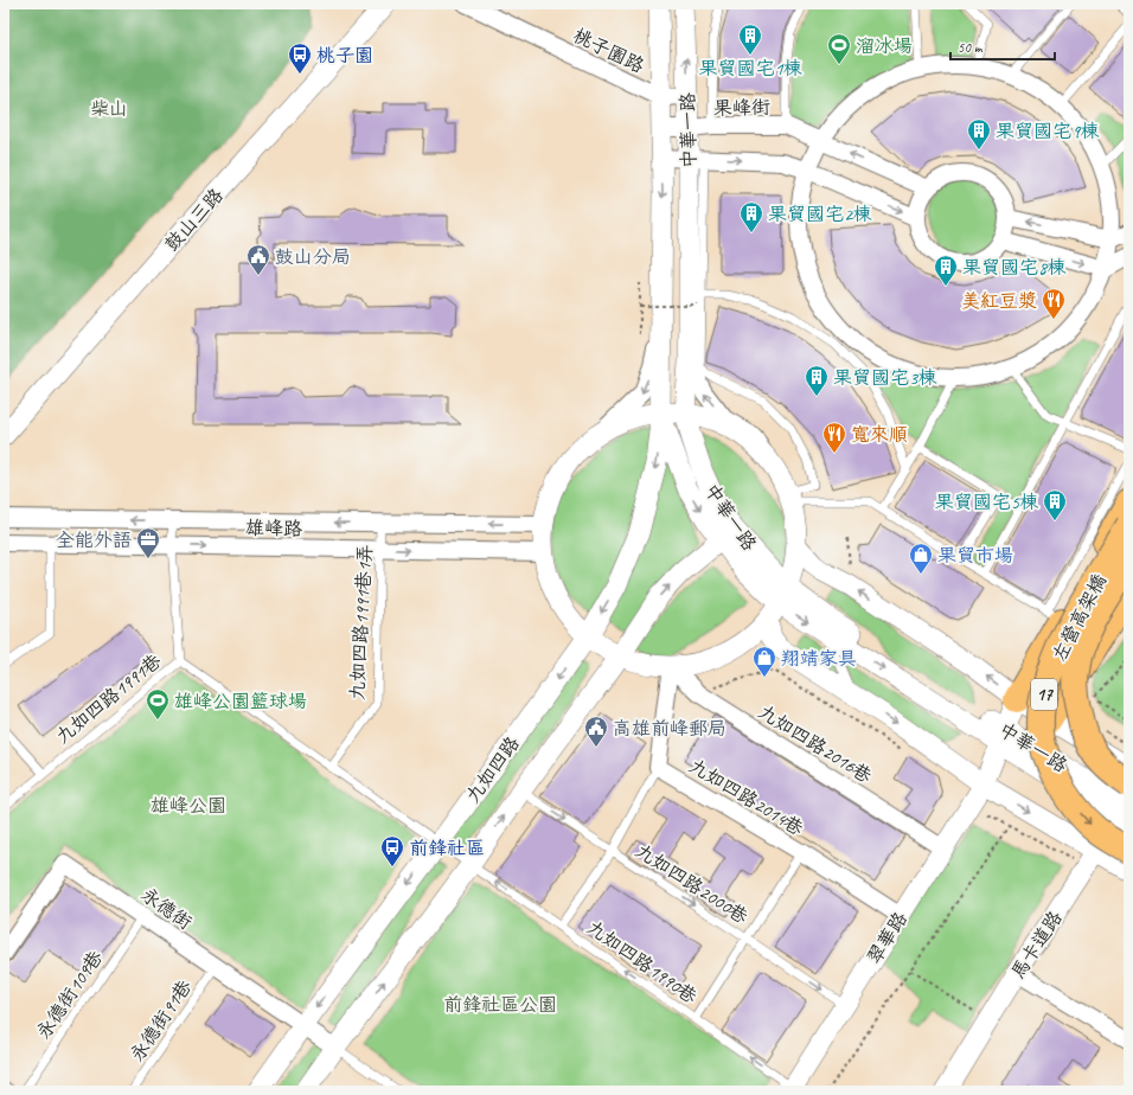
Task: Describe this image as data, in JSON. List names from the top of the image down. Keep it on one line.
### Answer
{"streets":{"main road":["左營高架橋","17"],"street":["桃子園路","果峰街","中華一路","鼓山三路","雄峰路","九如四路2016巷","九如四路","九如四路2014巷","永德街","翠華路","馬卡道路"],"lane":["九如四路1991巷1弄","九如四路1991巷","九如四路2000巷","九如四路1990巷","永德街109巷","永德街91巷"]},"crossings":[["桃子園路","中華一路"],["果峰街","中華一路"],["中華一路","左營高架橋"],["中華一路","九如四路"],["中華一路","翠華路"],["中華一路","馬卡道路"],["雄峰路","九如四路1991巷1弄"],["左營高架橋","馬卡道路"],["九如四路1991巷1弄","九如四路1991巷"],["九如四路1991巷","九如四路"],["九如四路1991巷","九如四路1990巷"],["九如四路2016巷","九如四路2014巷"],["九如四路2016巷","翠華路"],["九如四路","九如四路2000巷"],["九如四路","永德街"],["九如四路","九如四路1990巷"],["九如四路2014巷","翠華路"],["九如四路2000巷","翠華路"],["永德街","永德街109巷"],["永德街","永德街91巷"],["翠華路","九如四路1990巷"]],"one_way":["九如四路2000巷","九如四路1990巷"],"parks":["柴山","雄峰公園","前鋒社區公園"],"places":{"building":["果貿國宅1棟","果貿國宅9棟","果貿國宅2棟","果貿國宅8棟","果貿國宅3棟","果貿國宅5棟"],"sports":["溜冰場","雄峰公園籃球場"],"bus stop":["桃子園","前鋒社區"],"public building":["鼓山分局","高雄前峰郵局"],"restaurant":["美紅豆漿","寬來順"],"office":["全能外語"],"shop":["果貿市場","翔靖家具"]},"scale_bar":"50 m"}
